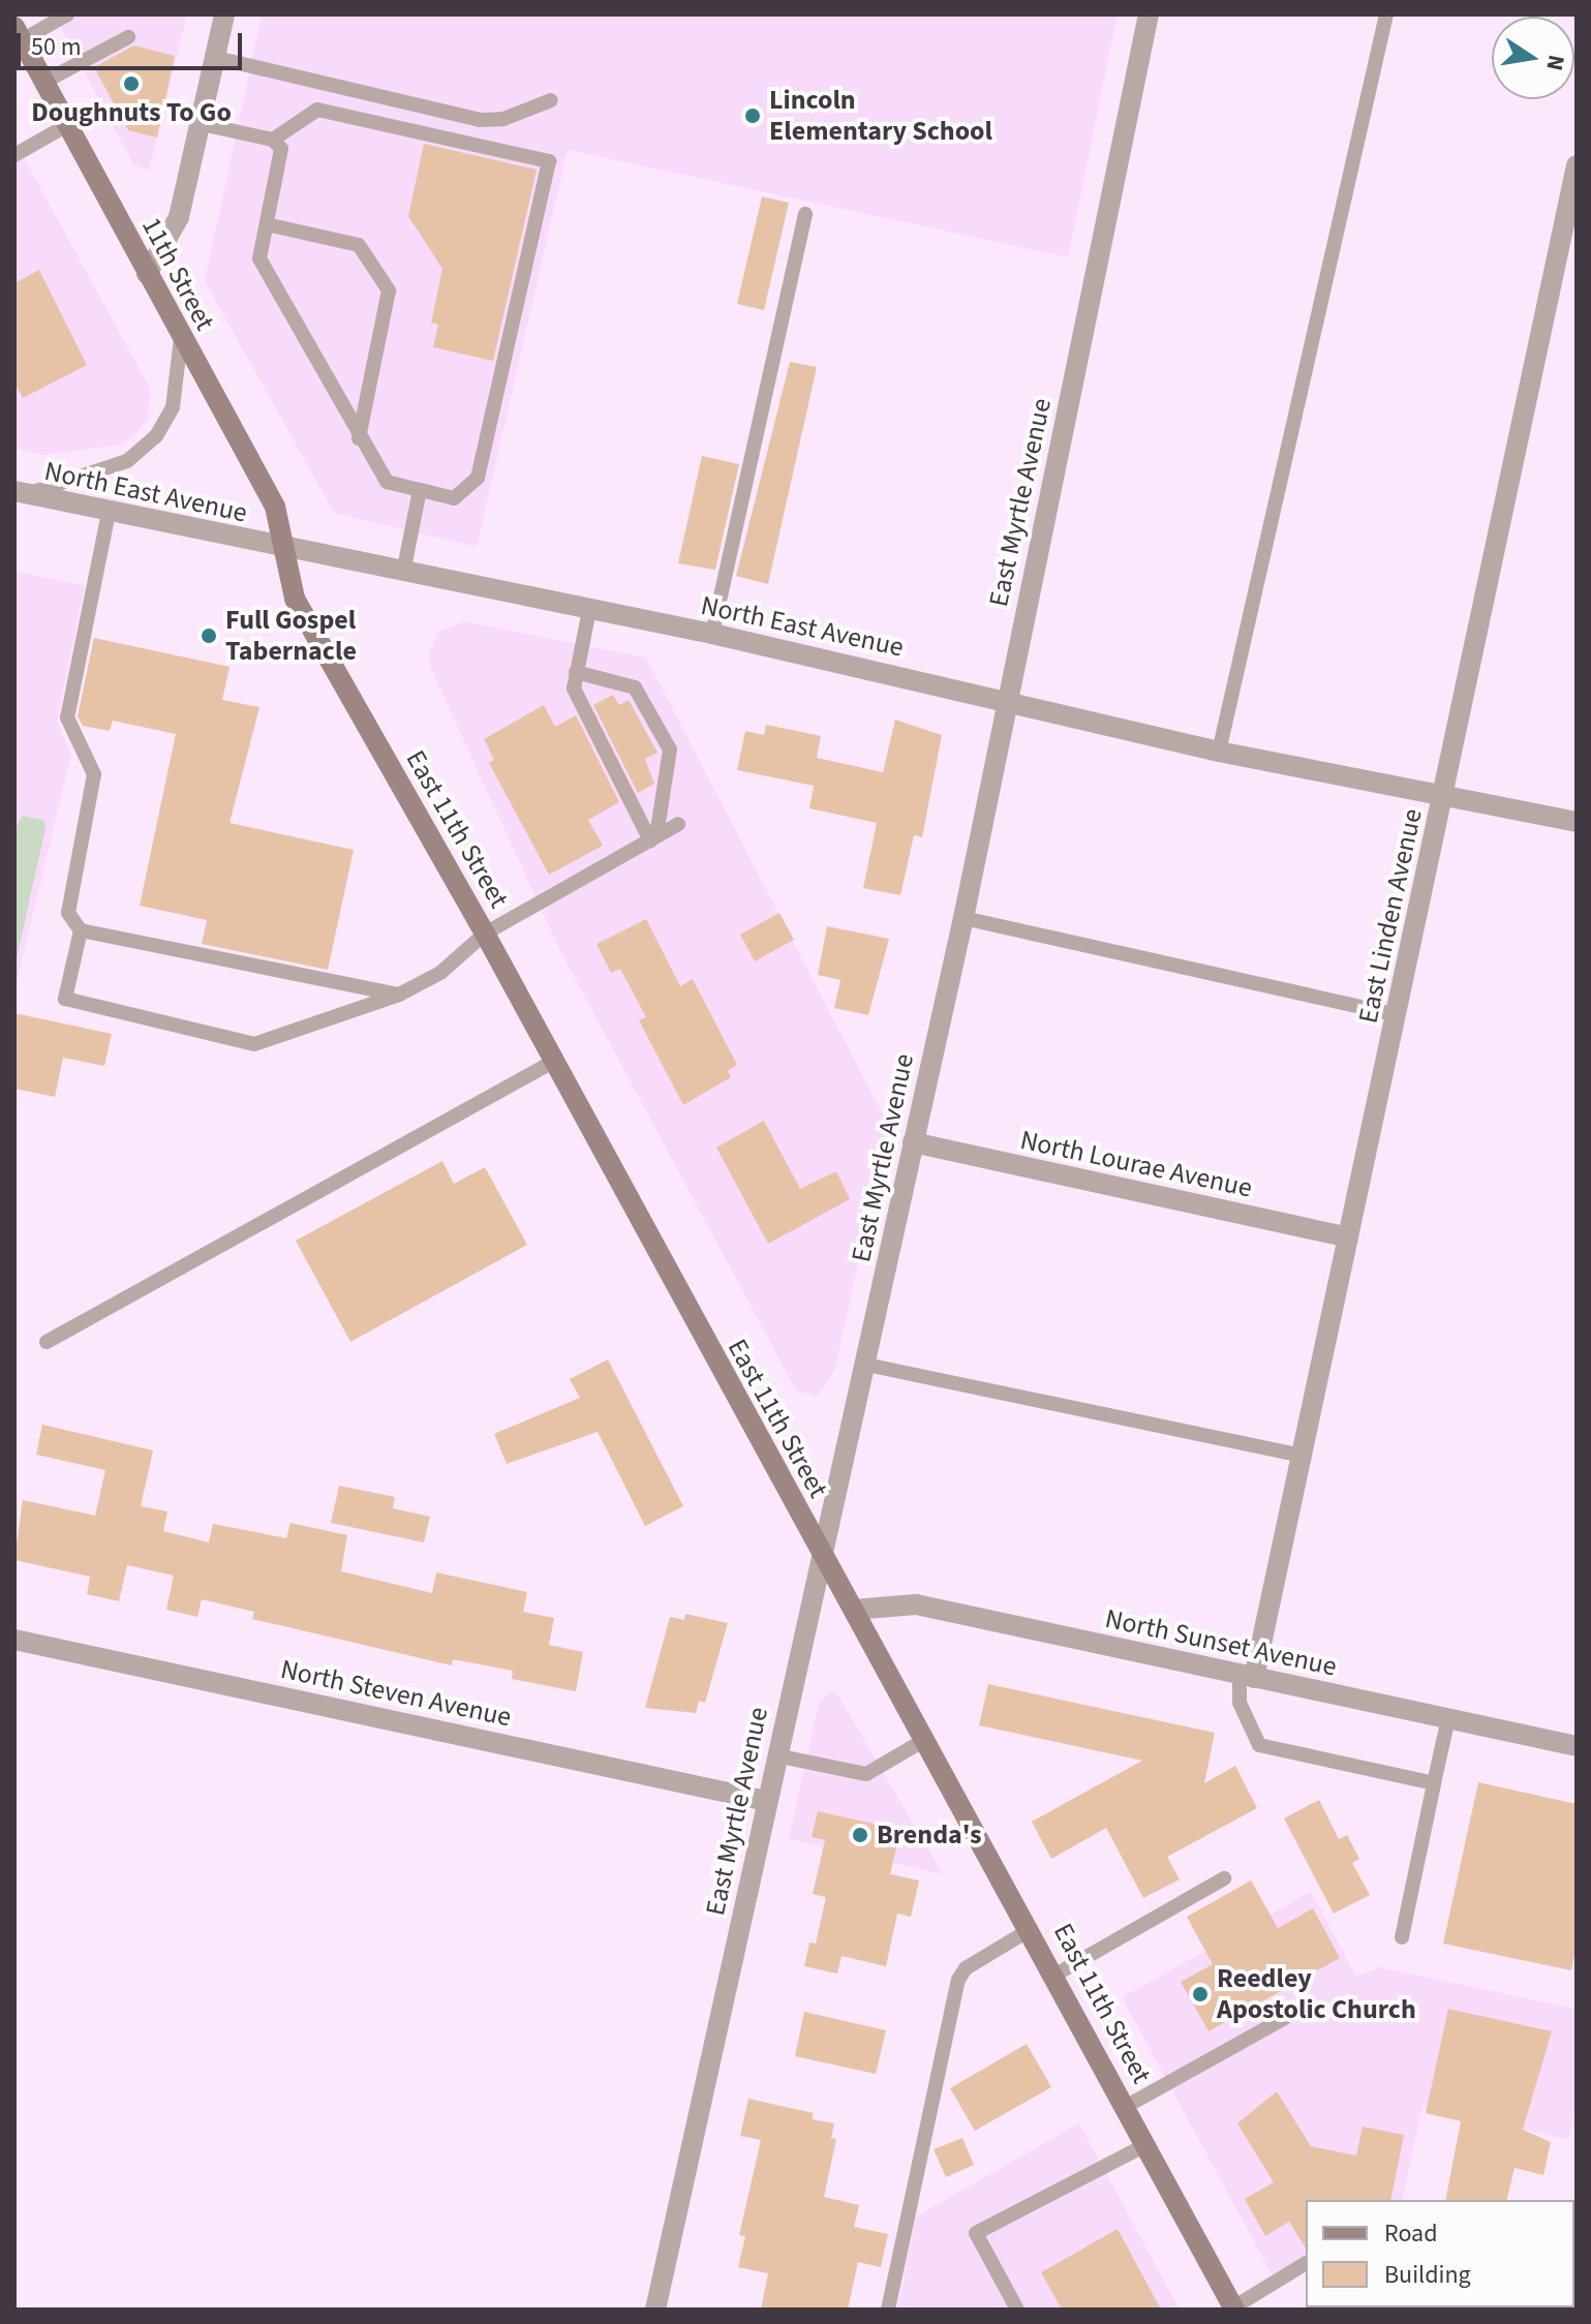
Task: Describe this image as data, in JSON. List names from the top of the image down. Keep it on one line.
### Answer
{"streets":{"main road":["11th Street","East 11th Street"],"street":["North East Avenue","East Myrtle Avenue","East Linden Avenue","North Lourae Avenue","North Sunset Avenue","North Steven Avenue"]},"crossings":[["11th Street","North East Avenue"],["11th Street","East 11th Street"],["North East Avenue","East Myrtle Avenue"],["North East Avenue","East 11th Street"],["North East Avenue","East Linden Avenue"],["East Myrtle Avenue","East 11th Street"],["East Myrtle Avenue","North Lourae Avenue"],["East Myrtle Avenue","North Steven Avenue"],["East 11th Street","North Sunset Avenue"],["East Linden Avenue","North Lourae Avenue"],["East Linden Avenue","North Sunset Avenue"]],"places":["Doughnuts To Go","Lincoln Elementary School","Full Gospel Tabernacle","Brenda's","Reedley Apostolic Church"],"legend":["Road","Building"],"scale_bar":"50 m","north":"right"}
